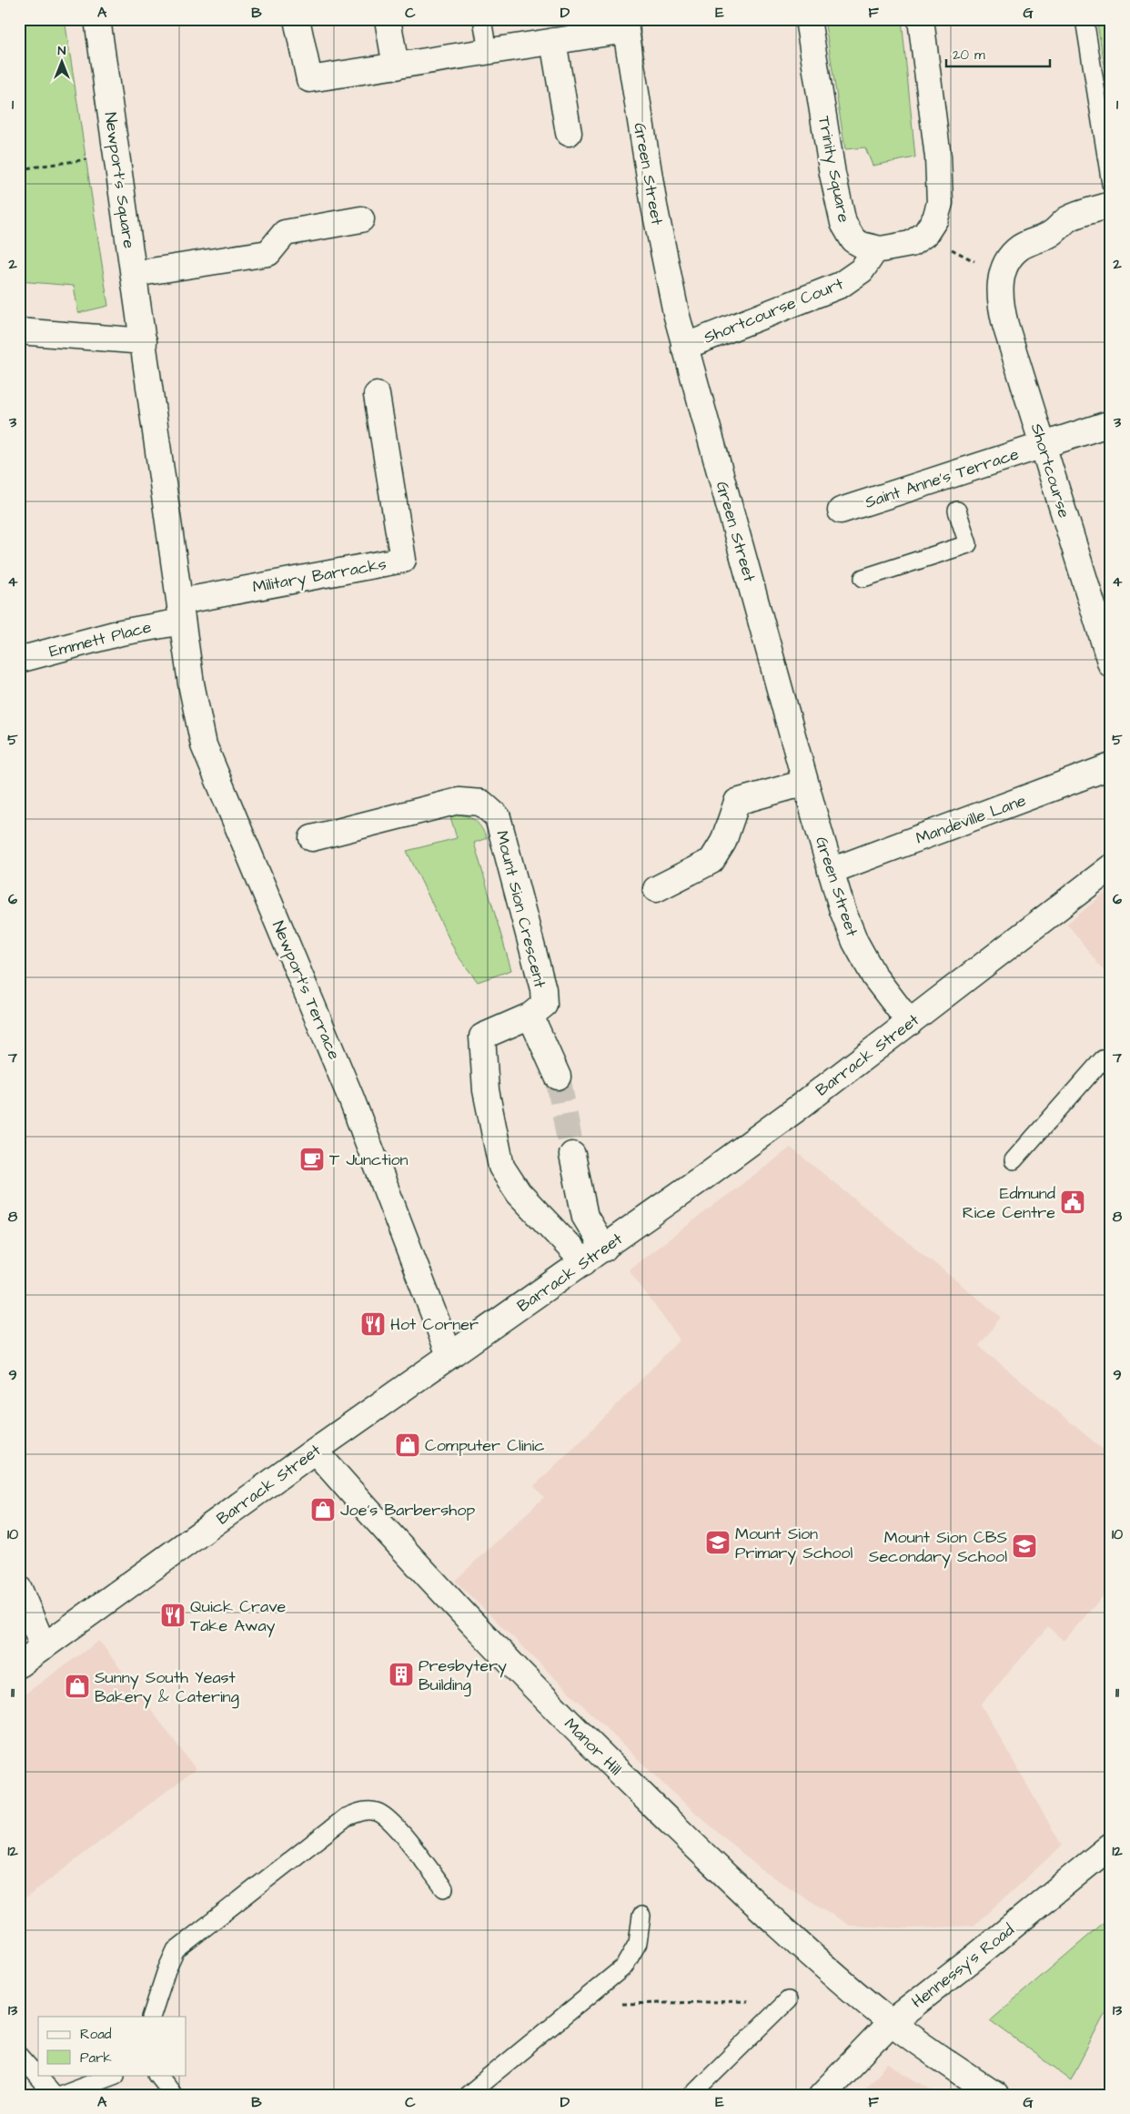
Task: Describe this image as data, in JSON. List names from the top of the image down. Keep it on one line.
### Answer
{"streets":{"street":["Trinity Square","Green Street","Newport's Square","Shortcourse Court","Shortcourse","Saint Anne's Terrace","Military Barracks","Emmett Place","Mandeville Lane","Mount Sion Crescent","Newport's Terrace","Barrack Street","Manor Hill","Hennessy's Road"]},"crossings":[["Trinity Square","Shortcourse Court"],["Green Street","Shortcourse Court"],["Green Street","Mandeville Lane"],["Green Street","Barrack Street"],["Newport's Square","Military Barracks"],["Newport's Square","Emmett Place"],["Newport's Square","Newport's Terrace"],["Shortcourse","Saint Anne's Terrace"],["Military Barracks","Emmett Place"],["Military Barracks","Newport's Terrace"],["Emmett Place","Newport's Terrace"],["Mount Sion Crescent","Barrack Street"],["Newport's Terrace","Barrack Street"],["Barrack Street","Manor Hill"],["Manor Hill","Hennessy's Road"]],"places":{"cafe":["T Junction"],"public building":["Edmund Rice Centre"],"restaurant":["Hot Corner","Quick Crave Take Away"],"shop":["Computer Clinic","Joe's Barbershop","Sunny South Yeast Bakery & Catering"],"school or university":["Mount Sion Primary School","Mount Sion CBS Secondary School"],"building":["Presbytery Building"]},"legend":["Road","Park"],"scale_bar":"20 m","north":"top","grid":{"columns":["A","B","C","D","E","F","G"],"rows":["1","2","3","4","5","6","7","8","9","10","11","12","13"]}}
